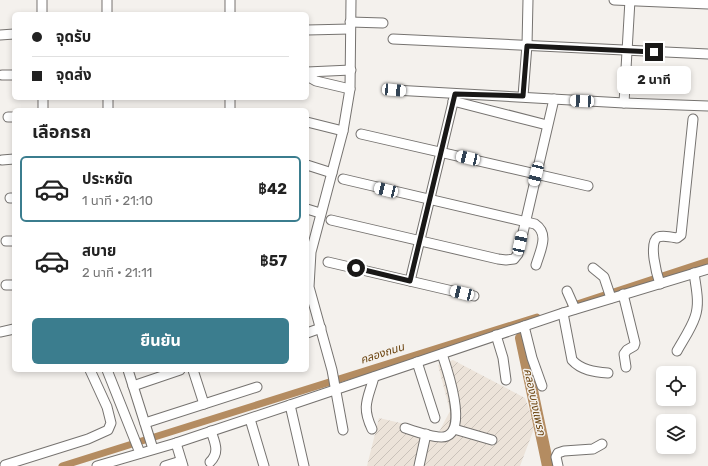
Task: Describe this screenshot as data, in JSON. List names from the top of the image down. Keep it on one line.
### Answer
{"water":["คลองถนน","คลองบางแพรก"],"page":{"banner":["จุดรับ","จุดส่ง"],"bubble":"2 นาที","heading":"เลือกรถ","list":[{"name":"ประหยัด","note":"1 นาที · 21:10","value":"฿42"},{"name":"สบาย","note":"2 นาที · 21:11","value":"฿57"}],"buttons":"ยืนยัน"}}
